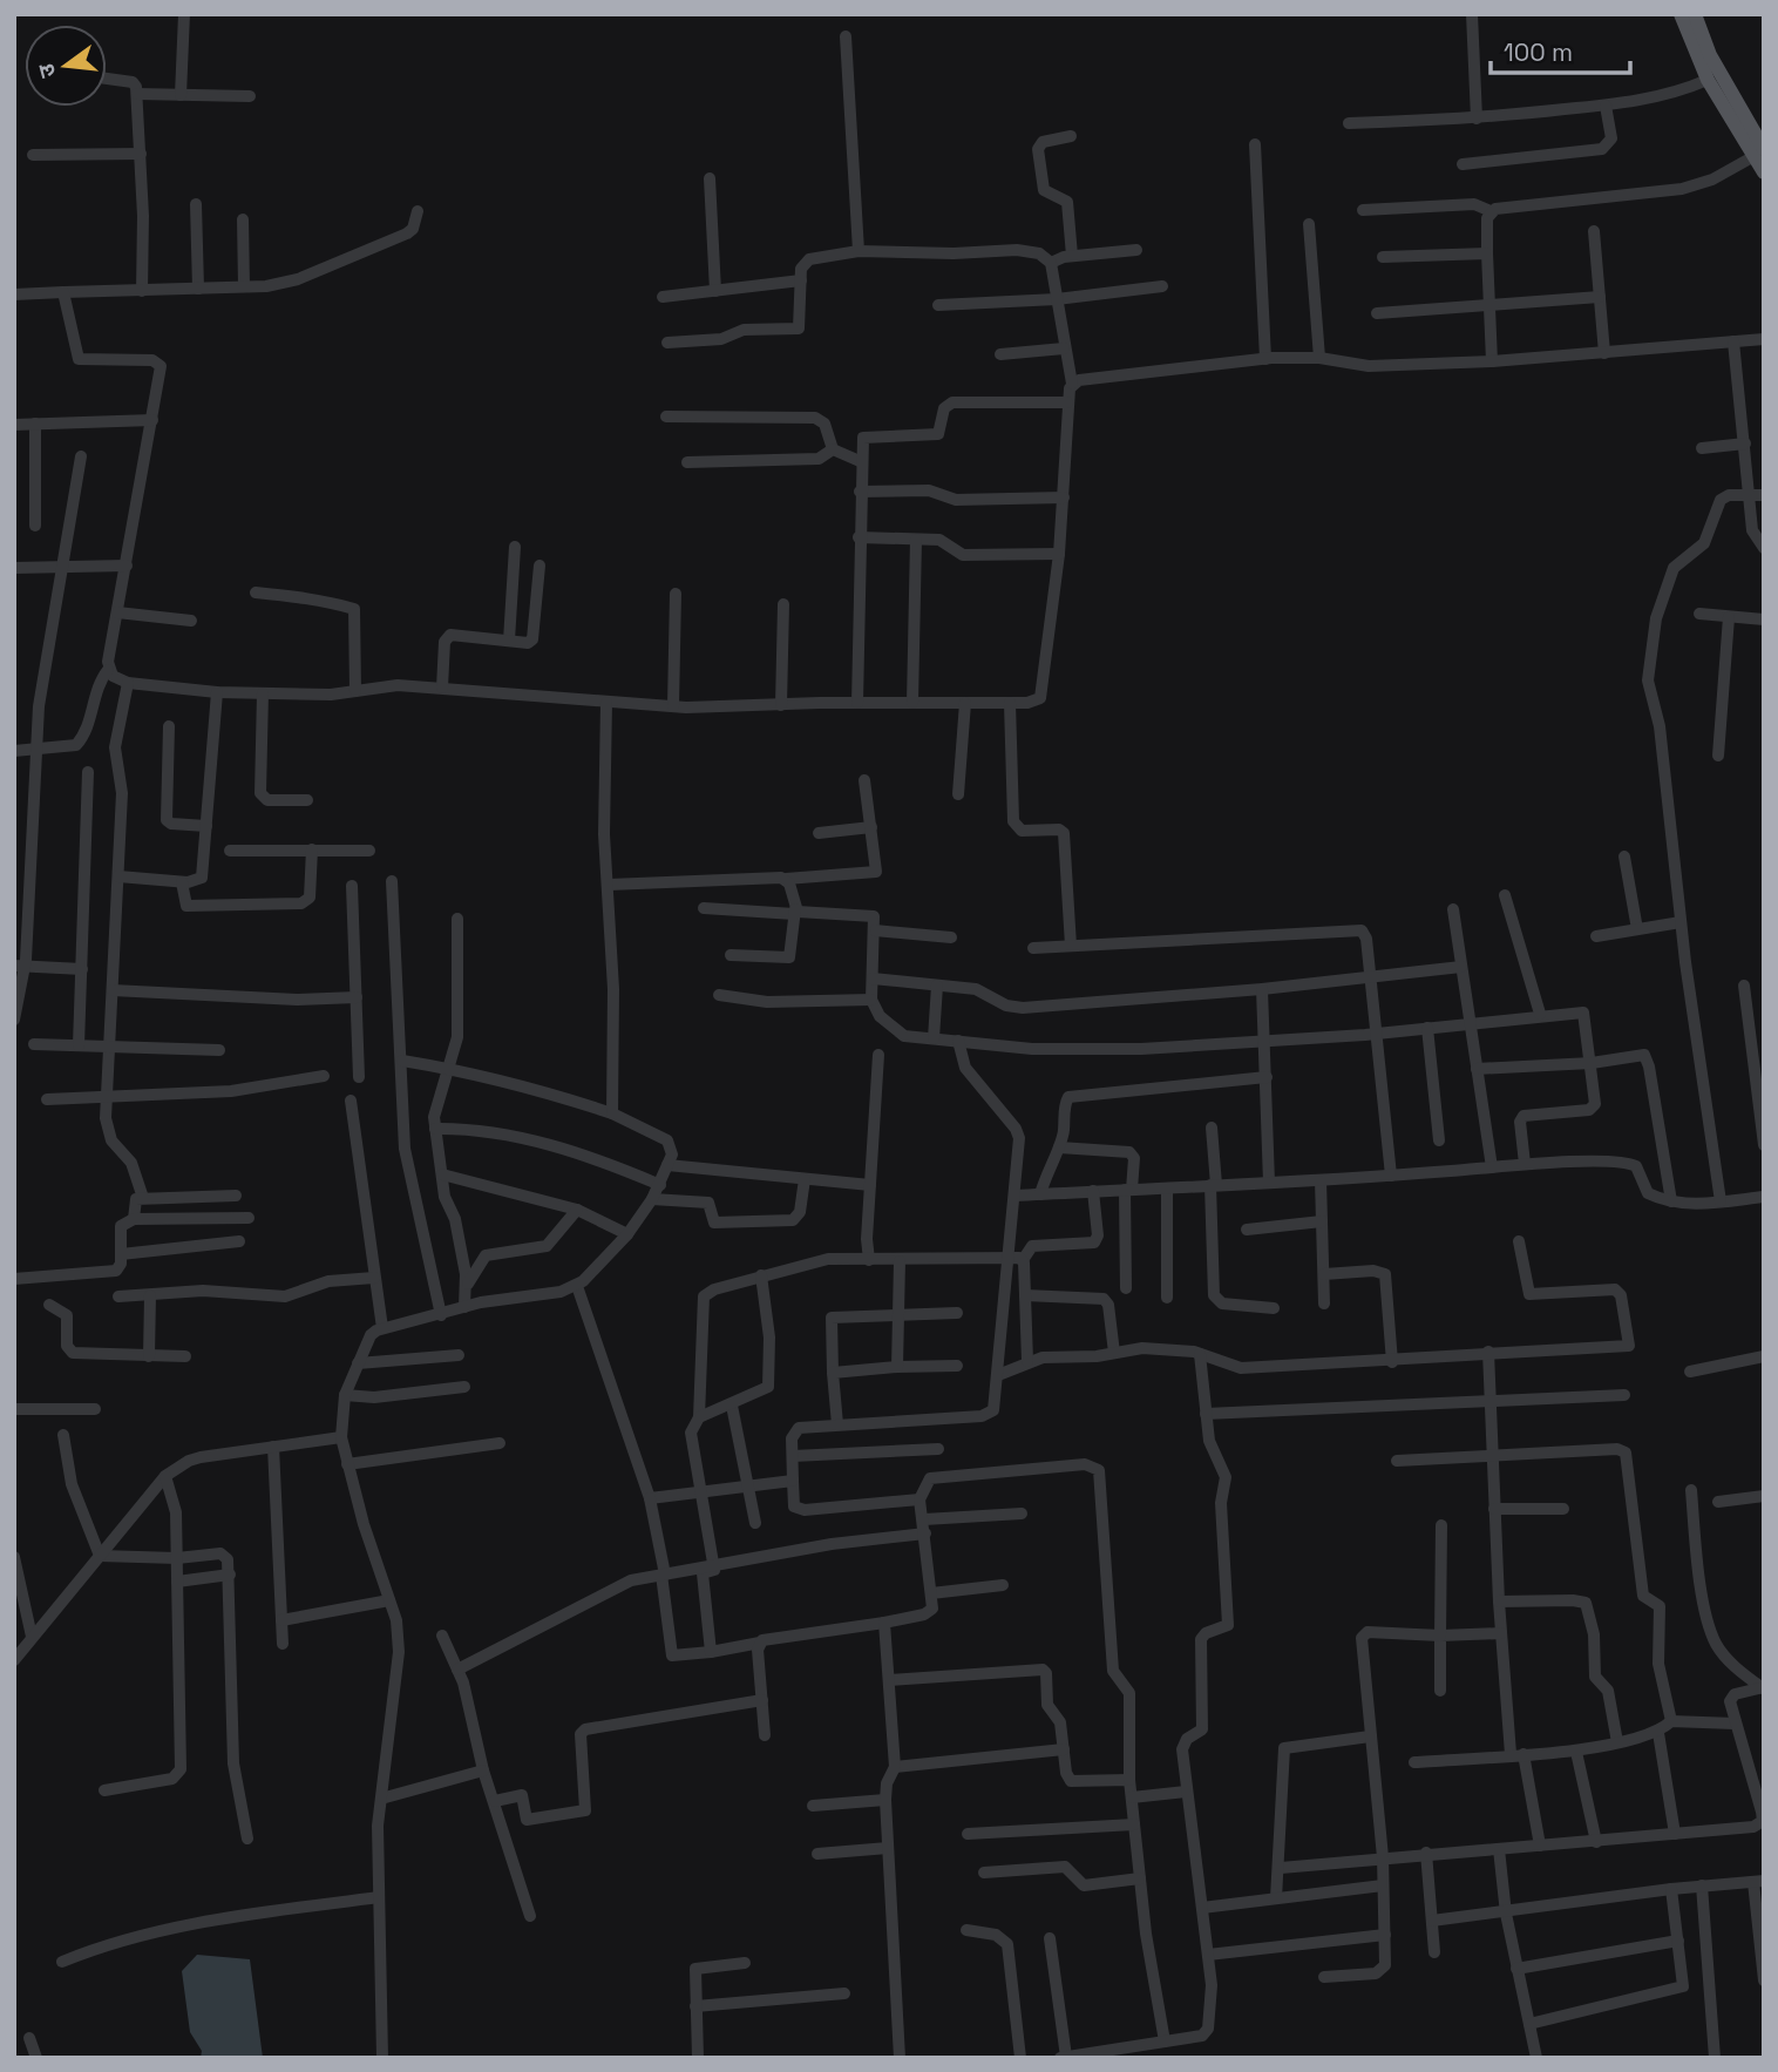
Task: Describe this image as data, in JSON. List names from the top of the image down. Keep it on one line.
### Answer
{"scale_bar":"100 m","north":"left"}
